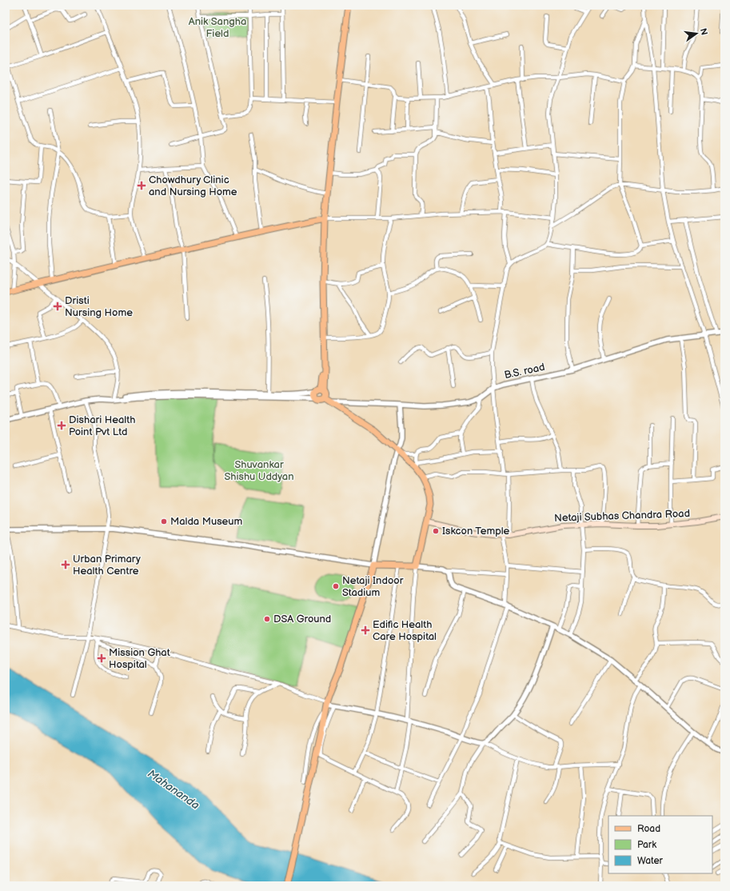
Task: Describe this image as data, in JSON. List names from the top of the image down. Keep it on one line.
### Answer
{"streets":{"main road":["Netaji Subhas Chandra Road"],"street":["B.S. road"]},"water":["Mahananda"],"parks":["Anik Sangha Field","Shuvankar Shishu Uddyan"],"places":{"health":["Chowdhury Clinic and Nursing Home","Dristi Nursing Home","Dishari Health Point Pvt Ltd","Urban Primary Health Centre","Edific Health Care Hospital","Mission Ghat Hospital"],"other":["Malda Museum","Iskcon Temple","Netaji Indoor Stadium","DSA Ground"]},"legend":["Road","Park","Water"],"north":"right"}
